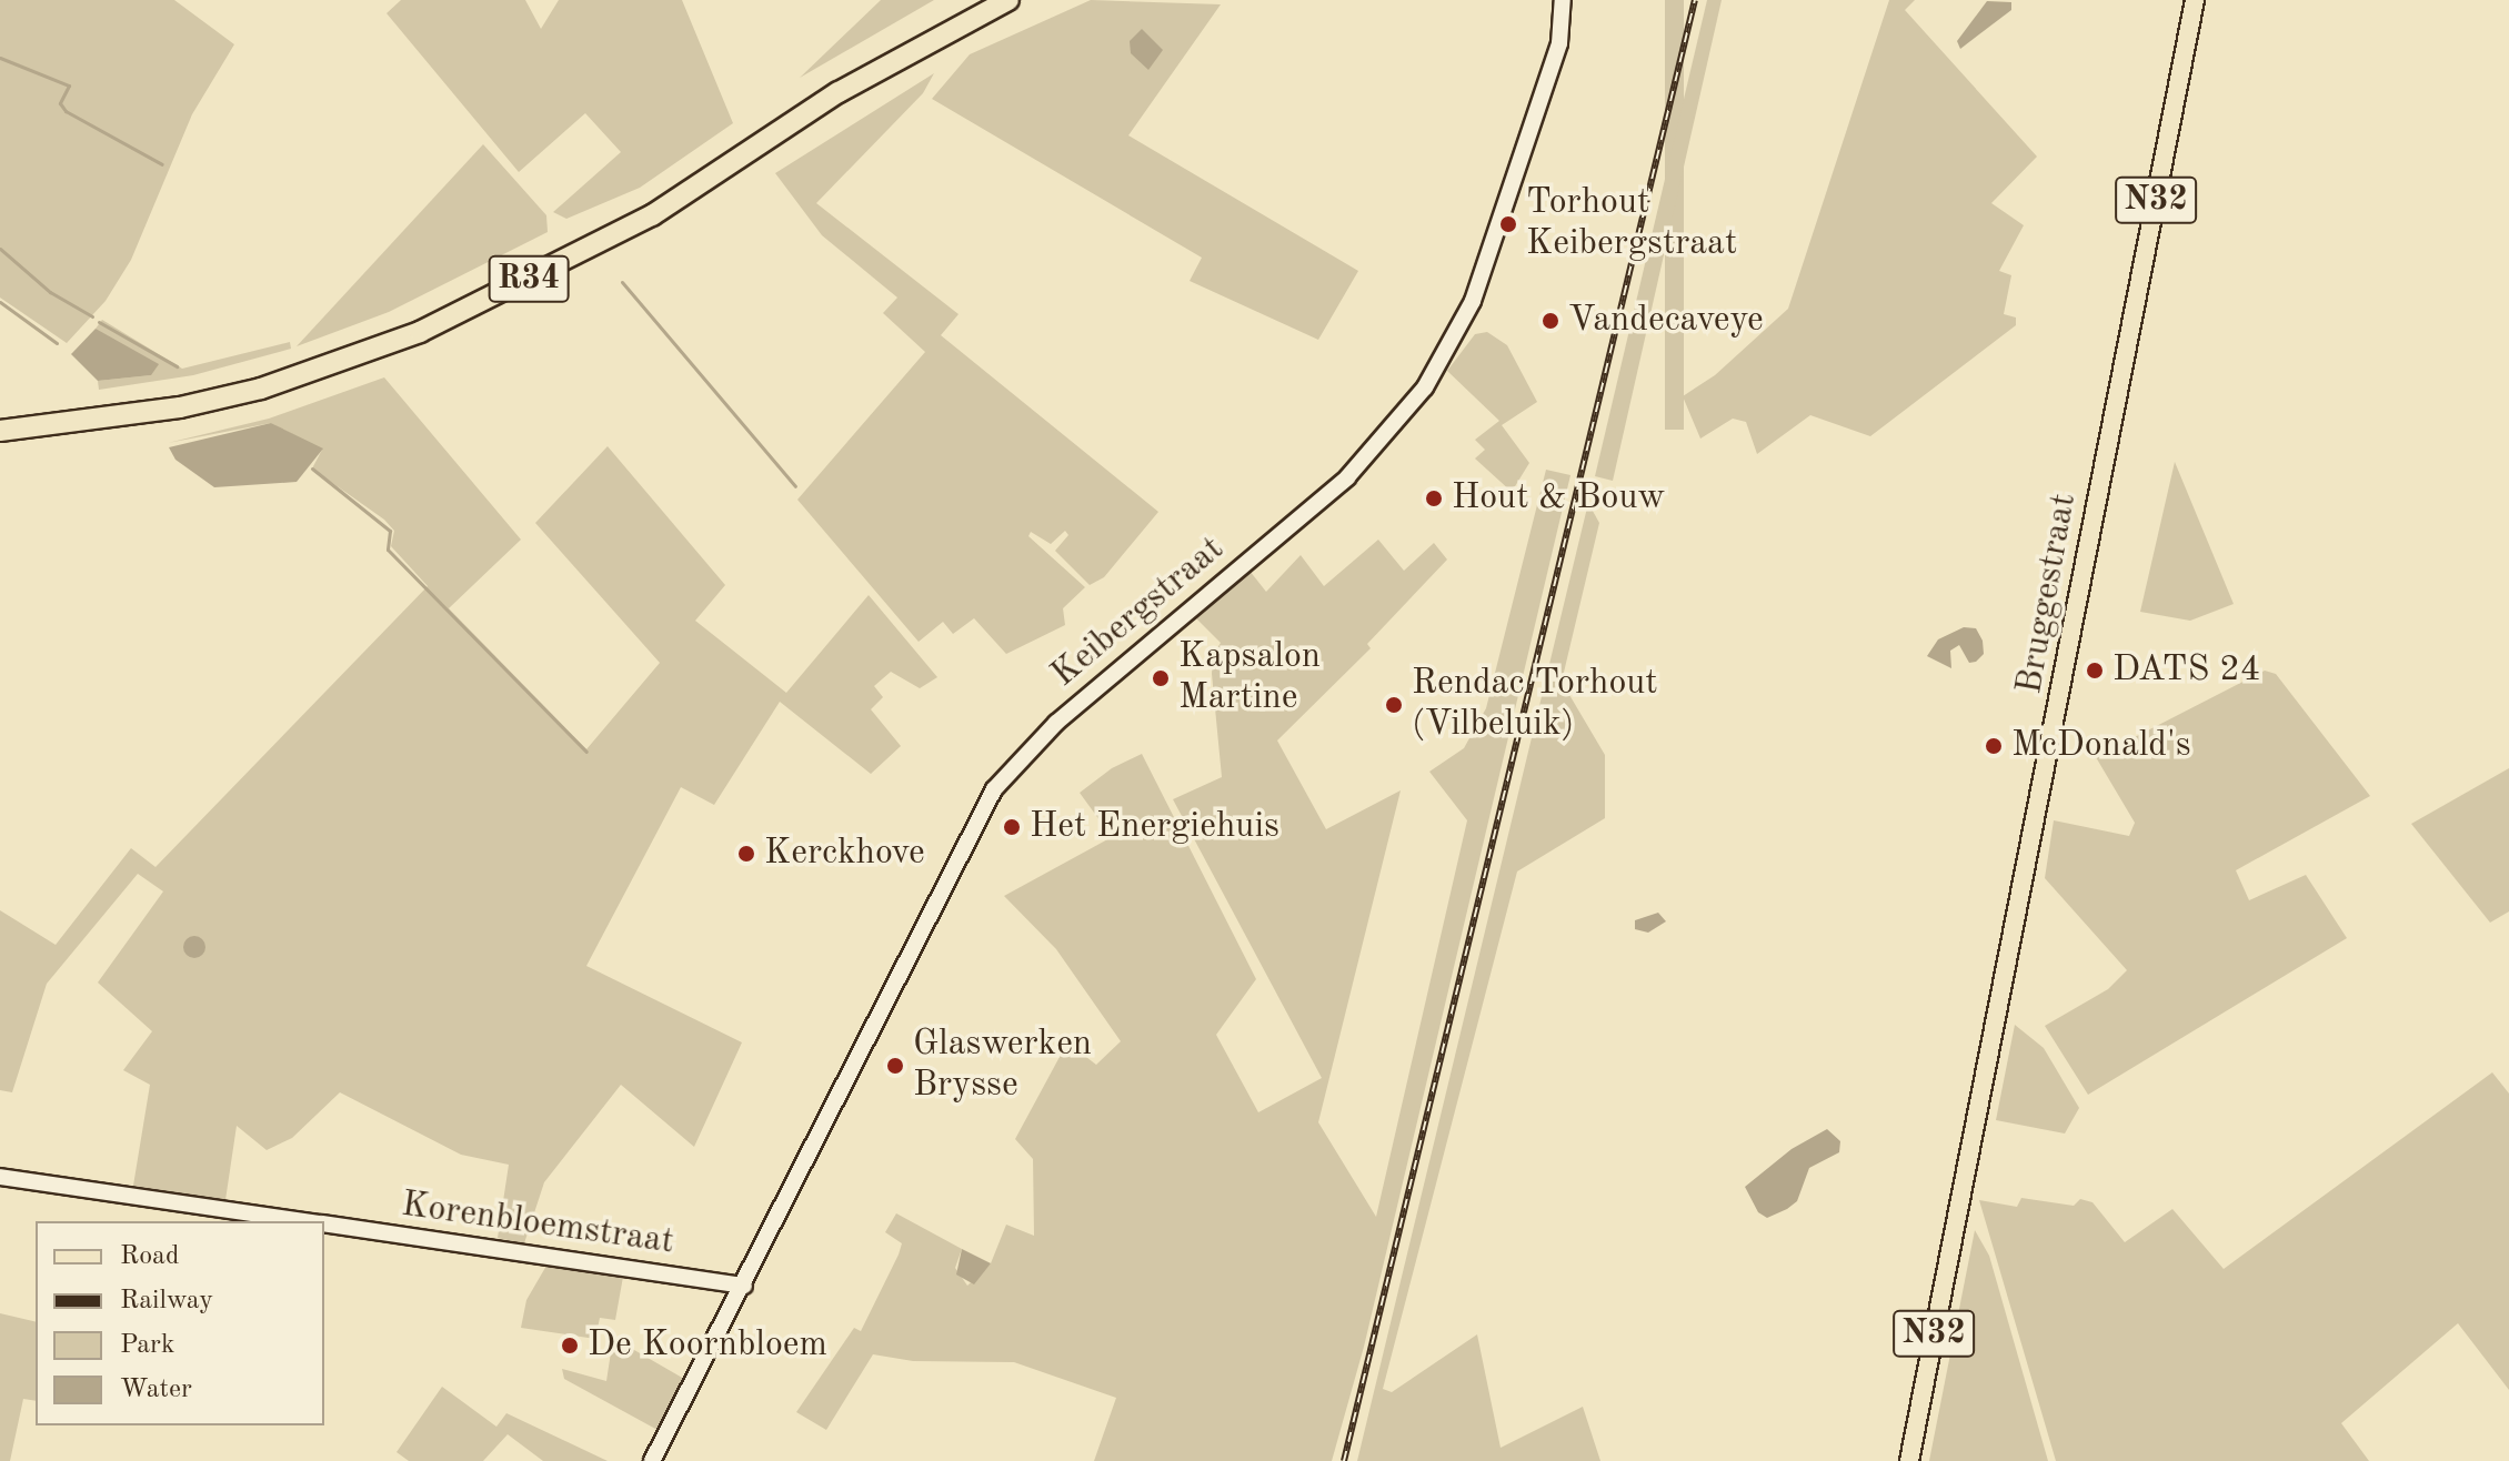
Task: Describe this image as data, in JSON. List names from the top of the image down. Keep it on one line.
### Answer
{"streets":{"highway":["R34"],"main road":["N32","Bruggestraat"],"street":["Keibergstraat","Korenbloemstraat"]},"crossings":[["Keibergstraat","Korenbloemstraat"]],"places":["Torhout Keibergstraat","Vandecaveye","Hout & Bouw","DATS 24","Kapsalon Martine","Rendac Torhout (Vilbeluik)","McDonald's","Het Energiehuis","Kerckhove","Glaswerken Brysse","De Koornbloem"],"legend":["Road","Railway","Park","Water"]}
